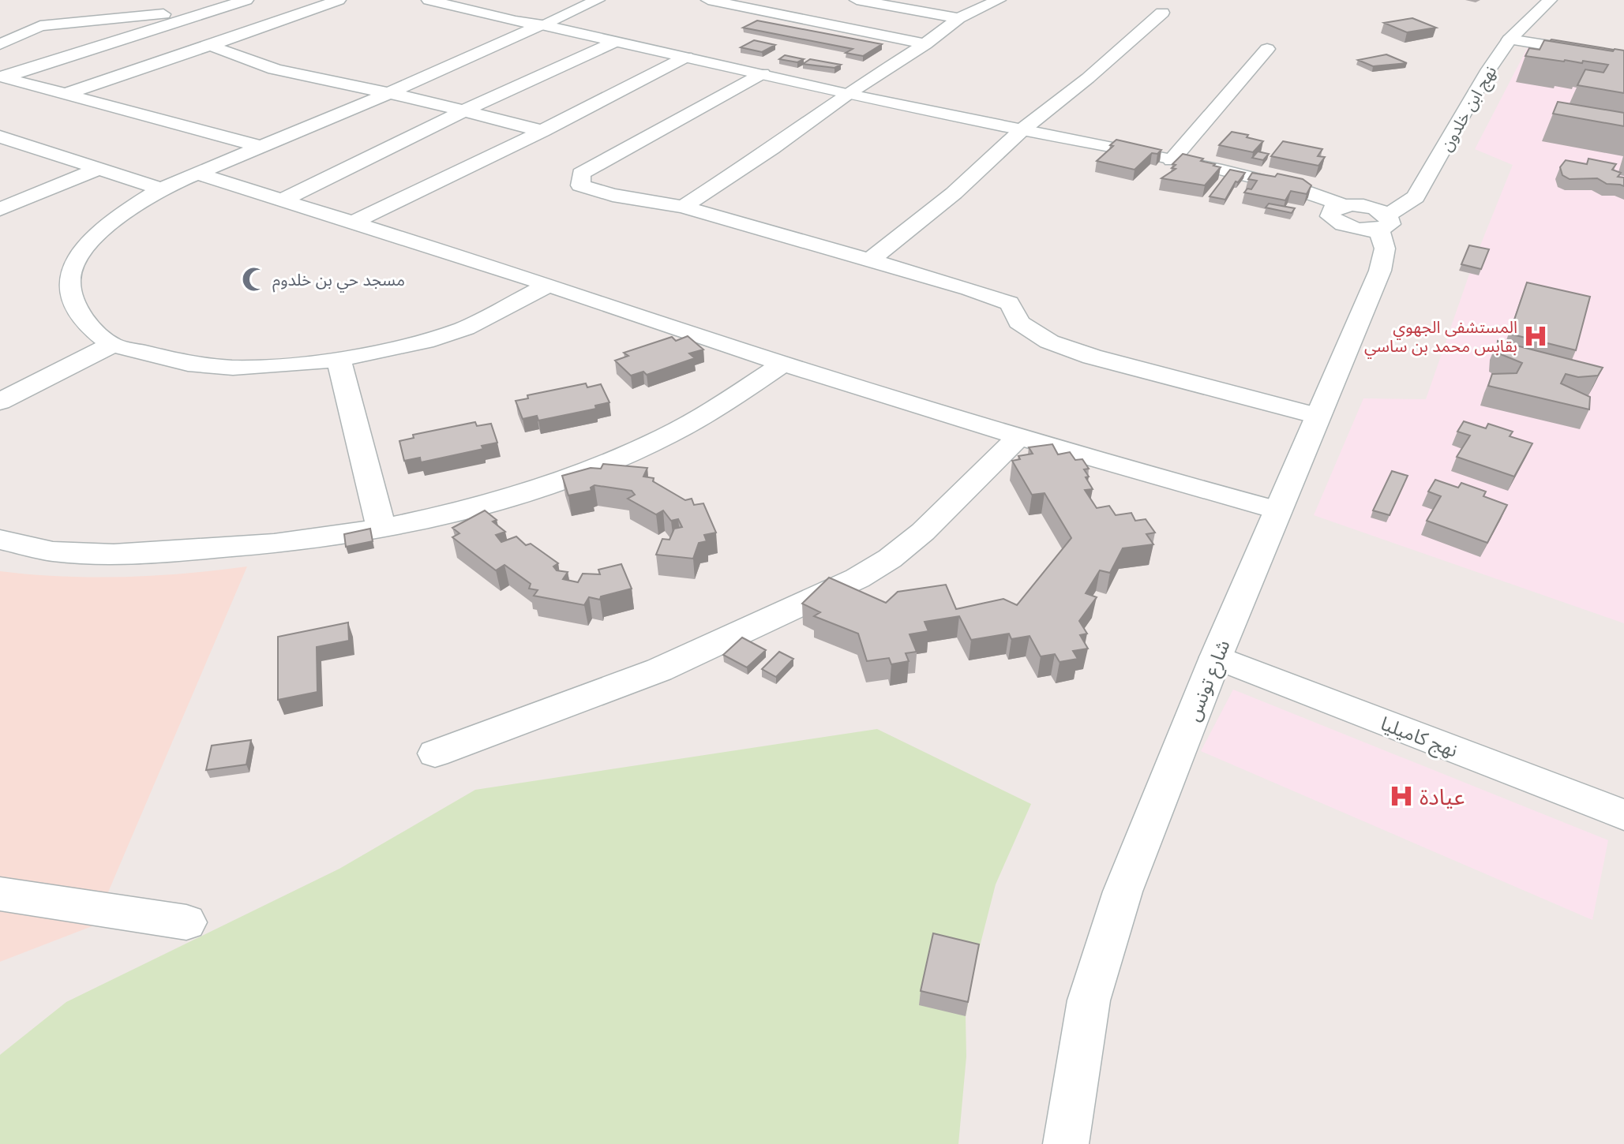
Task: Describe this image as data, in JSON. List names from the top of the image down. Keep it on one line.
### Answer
{"streets":{"street":["نهج ابن خلدون","شارع تونس","نهج كاميليا"]},"crossings":[["نهج ابن خلدون","شارع تونس"],["شارع تونس","نهج كاميليا"]],"places":{"mosque":["مسجد حي بن خلدوم"],"hospital":["المستشفى الجهوي بقابس محمد بن ساسي","عيادة"]}}
